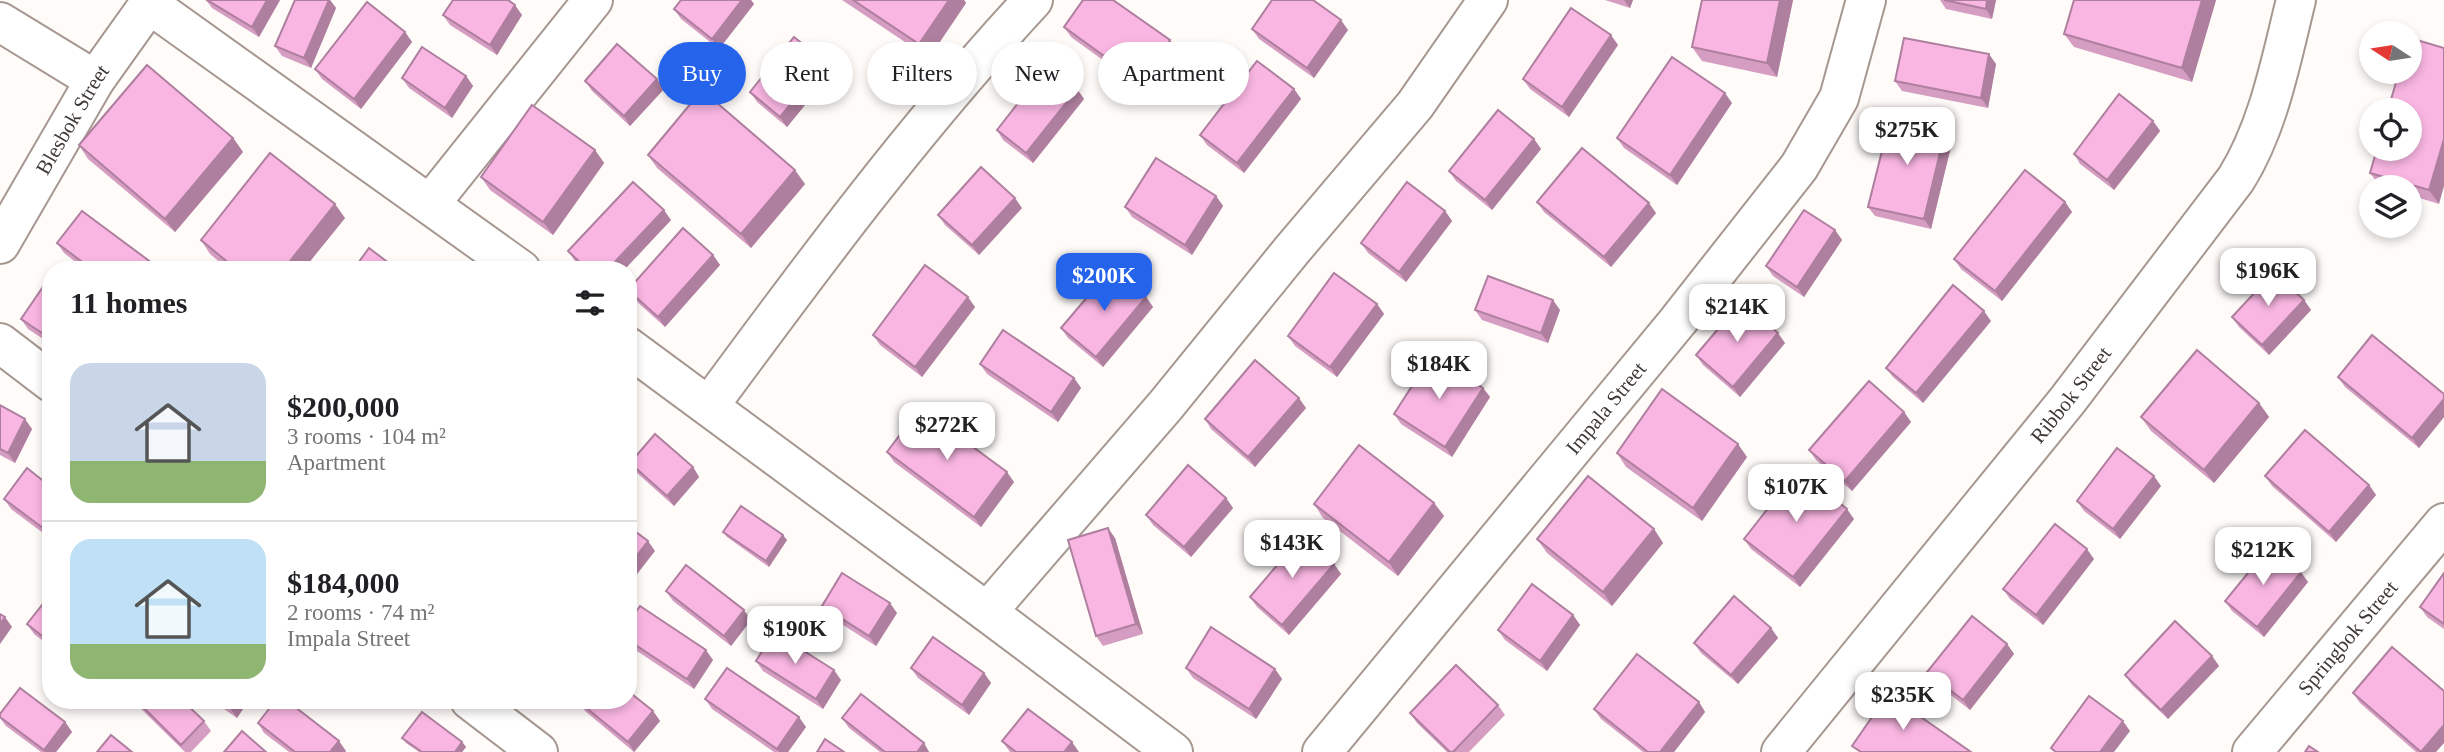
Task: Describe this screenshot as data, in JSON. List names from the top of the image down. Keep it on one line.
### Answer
{"streets":{"street":["Blesbok Street","Ribbok Street","Impala Street","Springbok Street"]},"north":"left","page":{"chip":["Buy","Rent","Filters","New","Apartment"],"price":["$275K","$196K","$200K","$214K","$184K","$272K","$107K","$143K","$212K","$190K","$235K"],"heading":"11 homes","list":[{"name":"$200,000","note":"3 rooms · 104 m² · Apartment"},{"name":"$184,000","note":"2 rooms · 74 m² · Impala Street"}]}}
